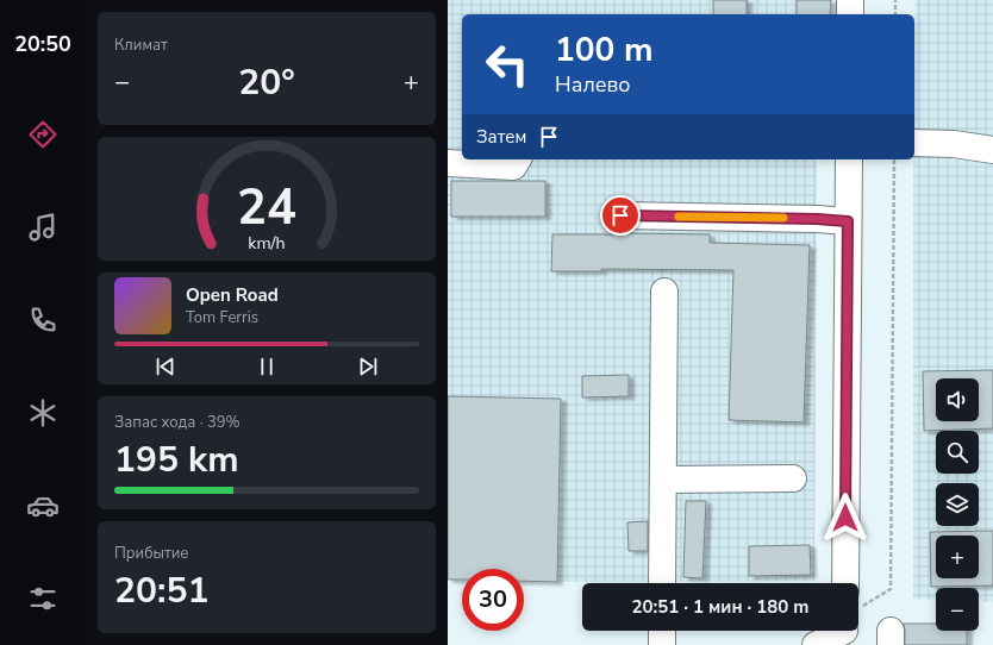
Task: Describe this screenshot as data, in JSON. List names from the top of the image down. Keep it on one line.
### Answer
{"page":{"tabs":"20:50","tile":["Климат",["Запас хода · 39%","195 km"],["Прибытие","20:51"]],"turn":["100 m","Налево"],"heat":["−","20°","+"],"then":"Затем","song":["Open Road","Tom Ferris"],"map_buttons":["+","−"],"limit":"30","trip":"20:51 · 1 мин · 180 m","gauge":["24","km/h"]}}
